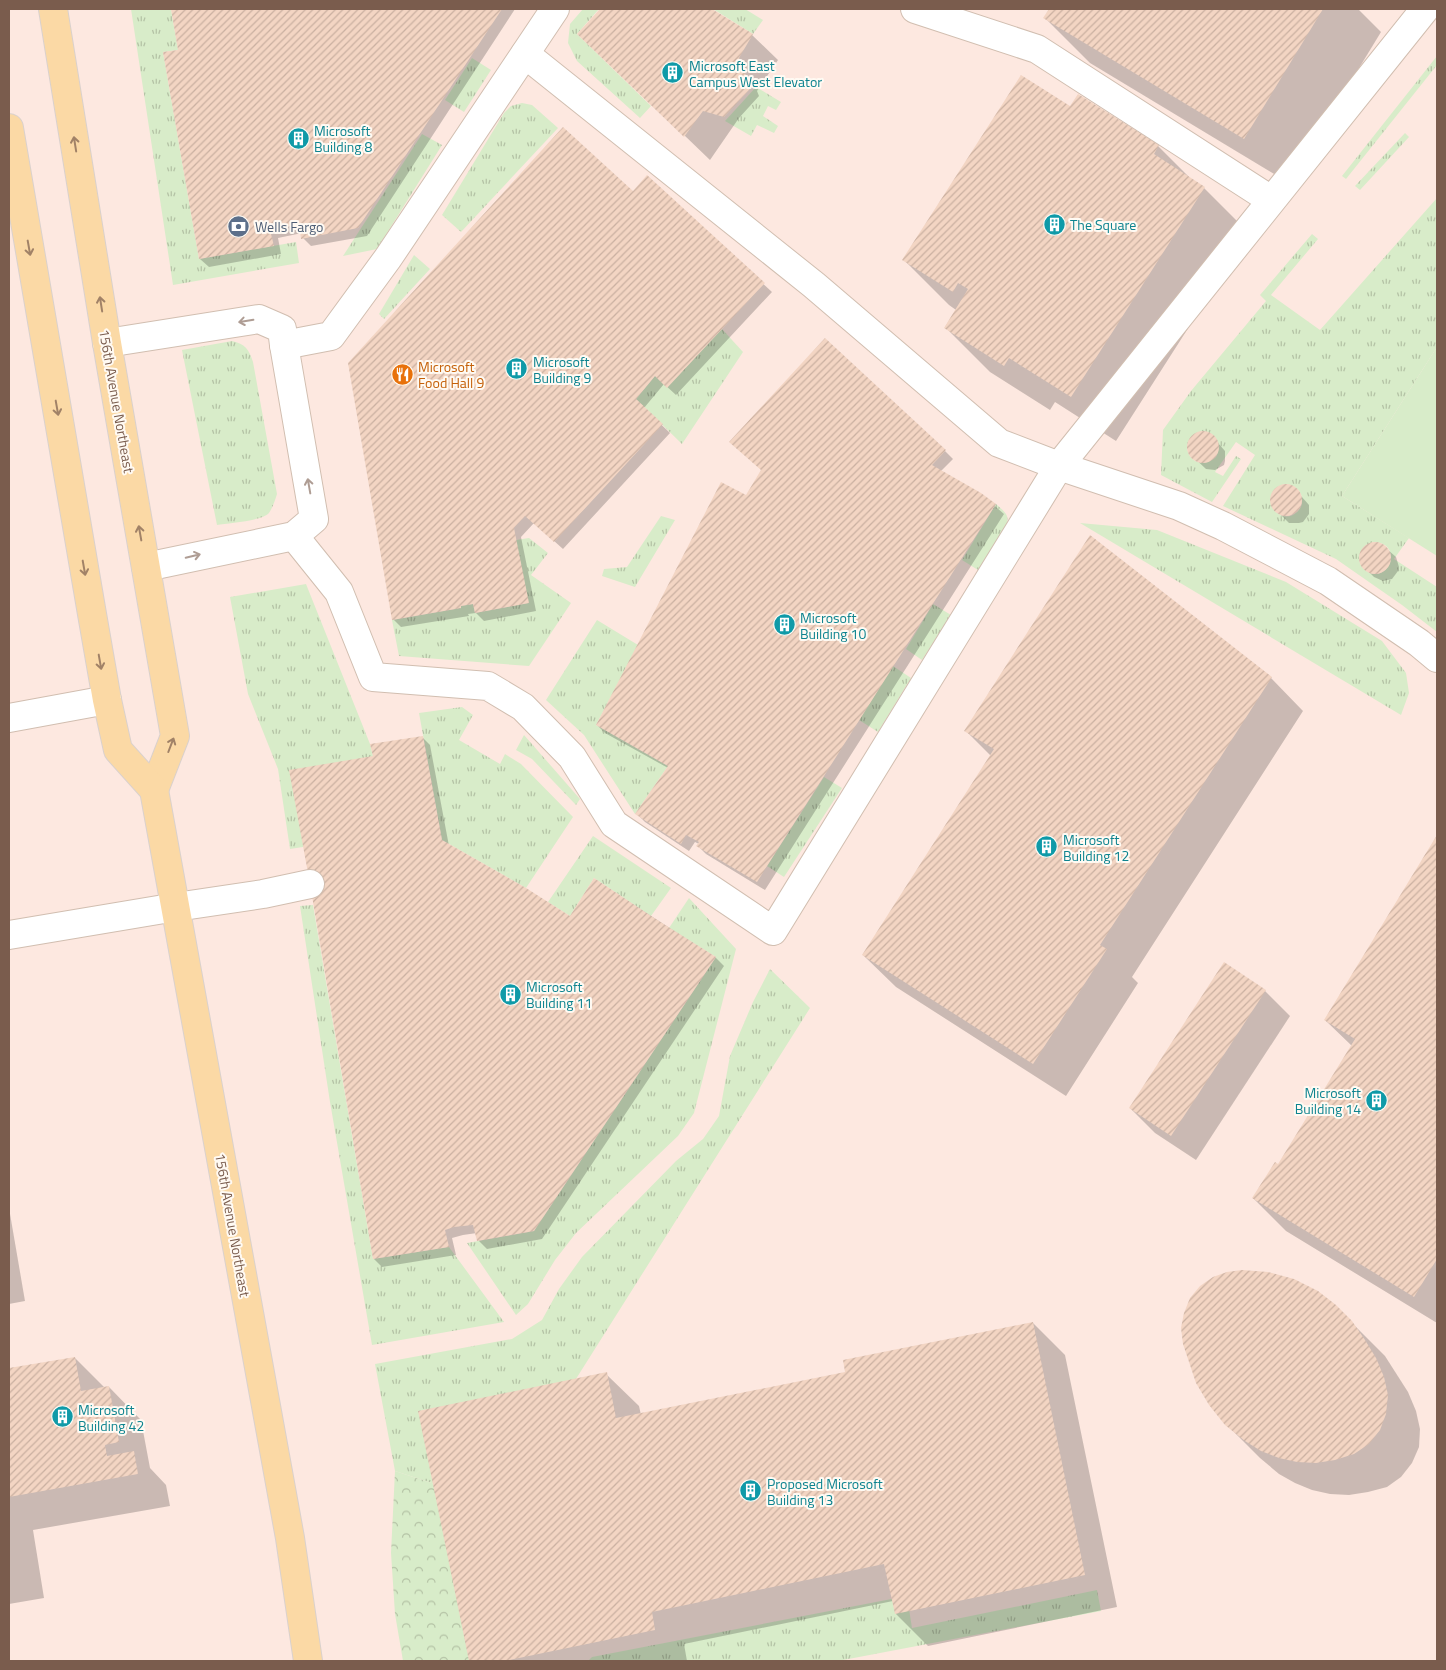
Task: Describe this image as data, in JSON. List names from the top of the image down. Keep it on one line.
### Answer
{"streets":{"main road":["156th Avenue Northeast"]},"places":{"building":["Microsoft East Campus West Elevator","Microsoft Building 8","The Square","Microsoft Building 9","Microsoft Building 10","Microsoft Building 12","Microsoft Building 11","Microsoft Building 14","Microsoft Building 42","Proposed Microsoft Building 13"],"bank":["Wells Fargo"],"restaurant":["Microsoft Food Hall 9"]}}
